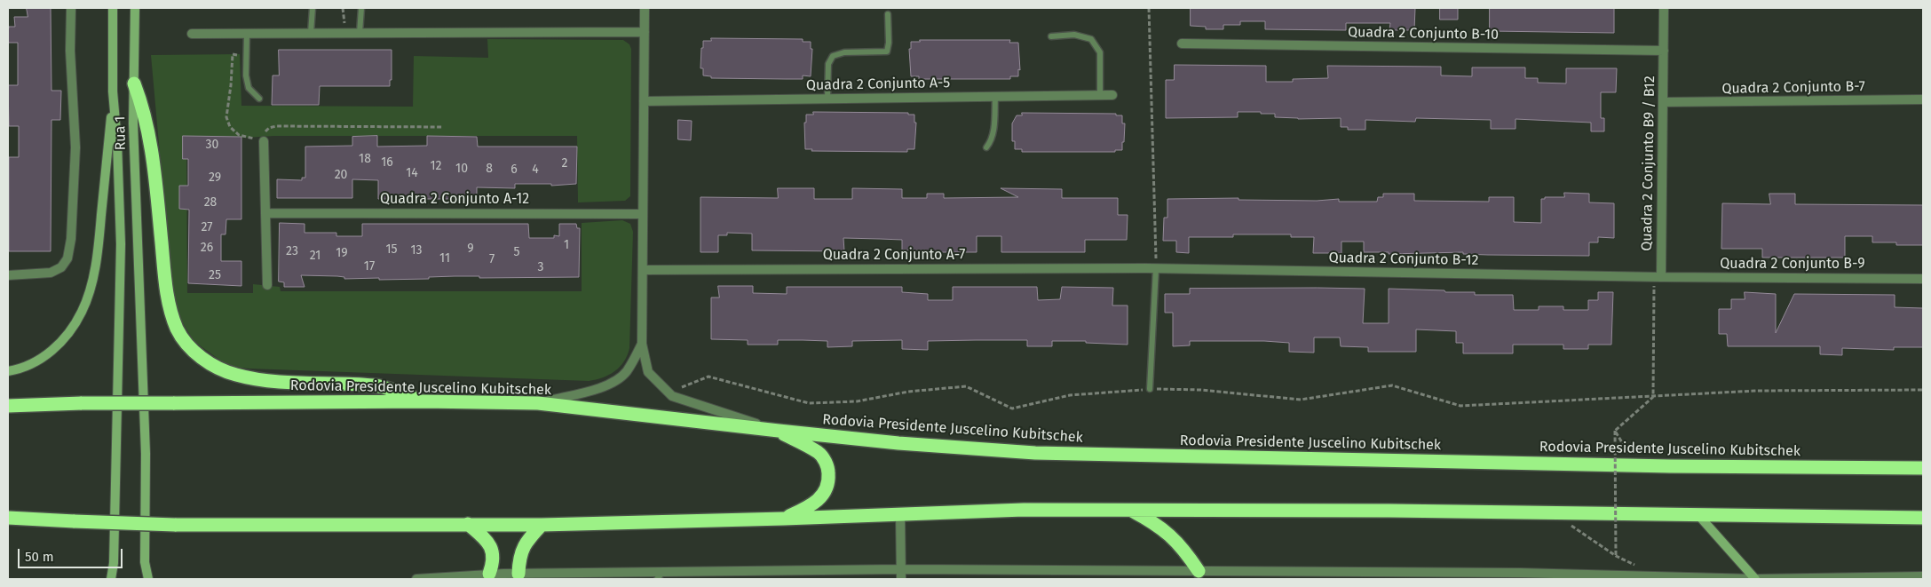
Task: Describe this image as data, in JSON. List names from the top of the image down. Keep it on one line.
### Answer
{"streets":{"highway":["Rodovia Presidente Juscelino Kubitschek"],"main road":["Rua 1"],"street":["Quadra 2 Conjunto B-10","Quadra 2 Conjunto A-5","Quadra 2 Conjunto B-7","Quadra 2 Conjunto B9 / B12","Quadra 2 Conjunto A-12","Quadra 2 Conjunto A-7","Quadra 2 Conjunto B-12","Quadra 2 Conjunto B-9"]},"crossings":[["Quadra 2 Conjunto B-10","Quadra 2 Conjunto B9 / B12"],["Quadra 2 Conjunto B-7","Quadra 2 Conjunto B9 / B12"],["Quadra 2 Conjunto B9 / B12","Quadra 2 Conjunto B-12"],["Quadra 2 Conjunto B9 / B12","Quadra 2 Conjunto B-9"],["Quadra 2 Conjunto A-7","Quadra 2 Conjunto B-12"],["Quadra 2 Conjunto B-12","Quadra 2 Conjunto B-9"]],"house_numbers":["30","18","16","2","12","10","8","6","4","14","20","29","28","27","1","26","9","15","13","23","5","19","21","11","7","17","3","25"],"scale_bar":"50 m"}
